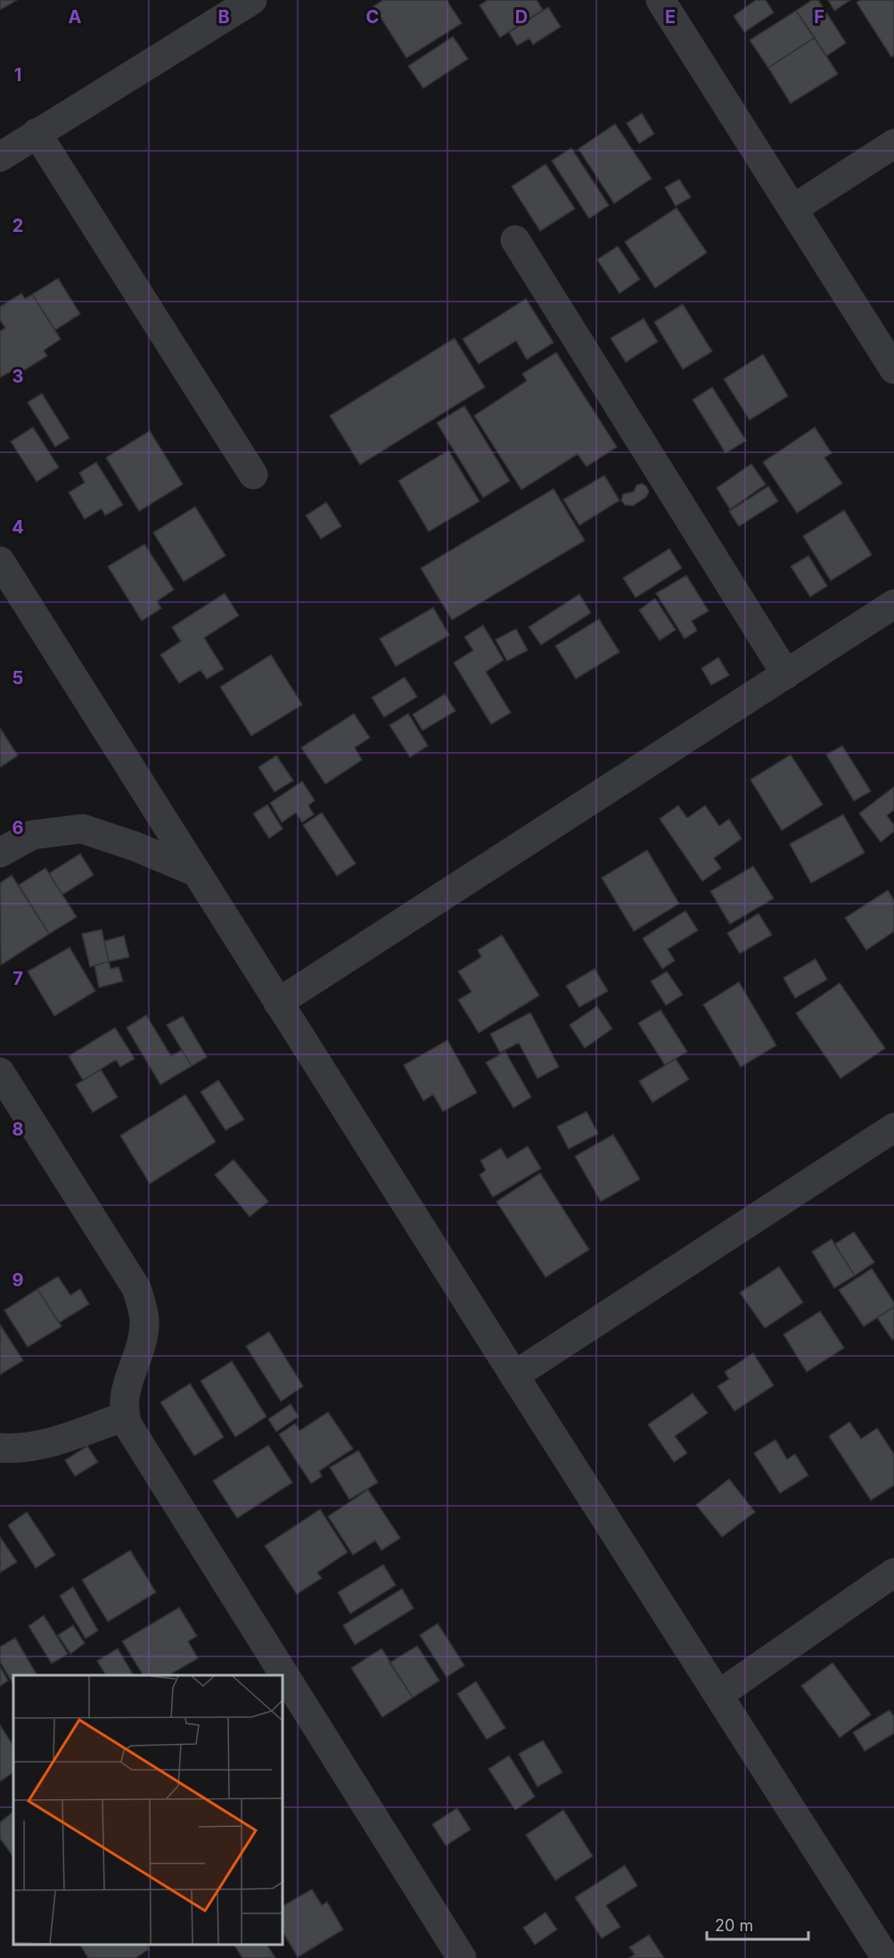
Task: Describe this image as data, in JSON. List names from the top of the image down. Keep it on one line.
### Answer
{"scale_bar":"20 m","grid":{"columns":["A","B","C","D","E","F"],"rows":["1","2","3","4","5","6","7","8","9"]}}
